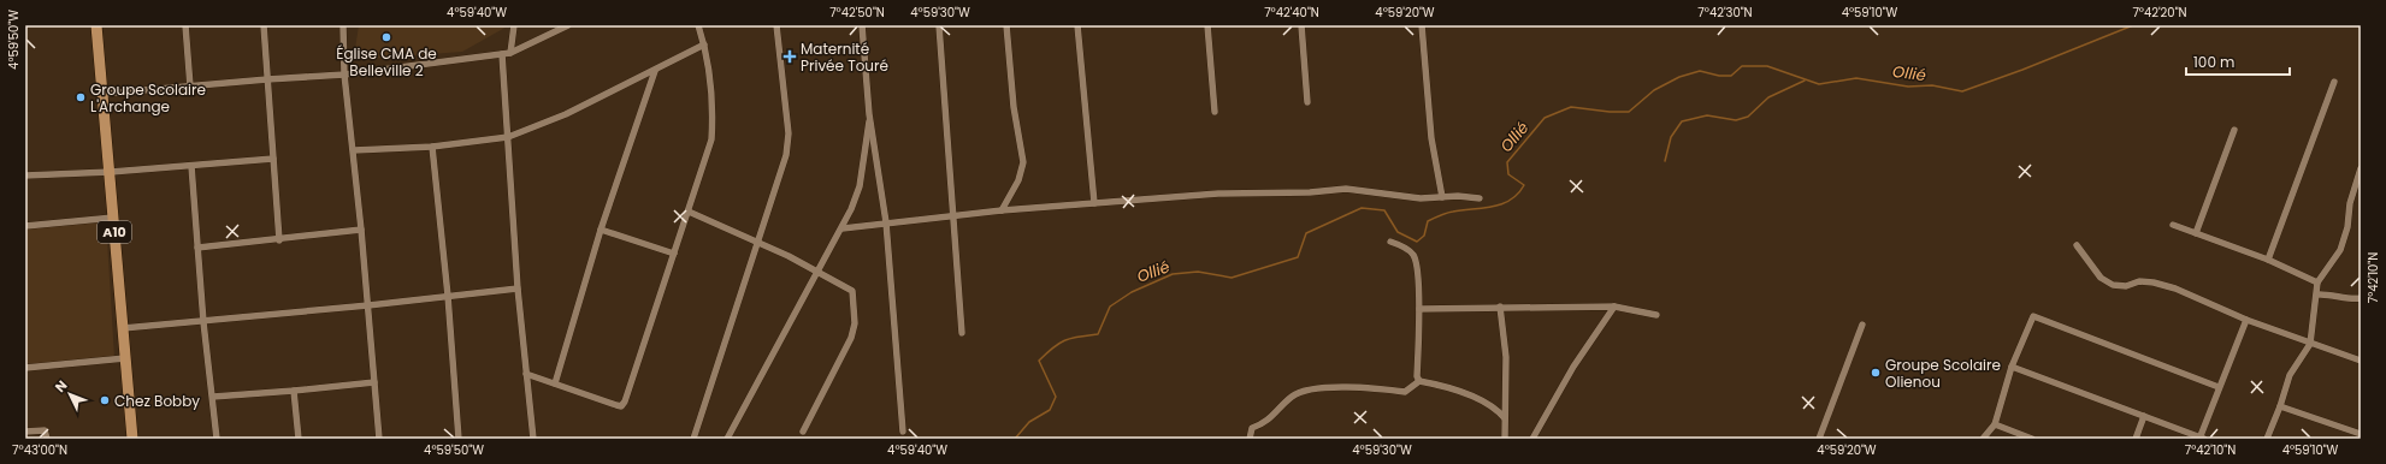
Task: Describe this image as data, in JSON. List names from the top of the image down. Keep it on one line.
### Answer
{"streets":{"main road":["A10"]},"water":["Ollié"],"places":{"other":["Église CMA de Belleville 2","Groupe Scolaire L'Archange","Groupe Scolaire Olienou","Chez Bobby"],"health":["Maternité Privée Touré"]},"scale_bar":"100 m","north":"top left","coordinates":["4°59'40\"W","7°42'50\"N","4°59'30\"W","7°42'40\"N","4°59'20\"W","7°42'30\"N","4°59'10\"W","7°42'20\"N","4°59'50\"W","7°42'10\"N","7°43'00\"N"]}
